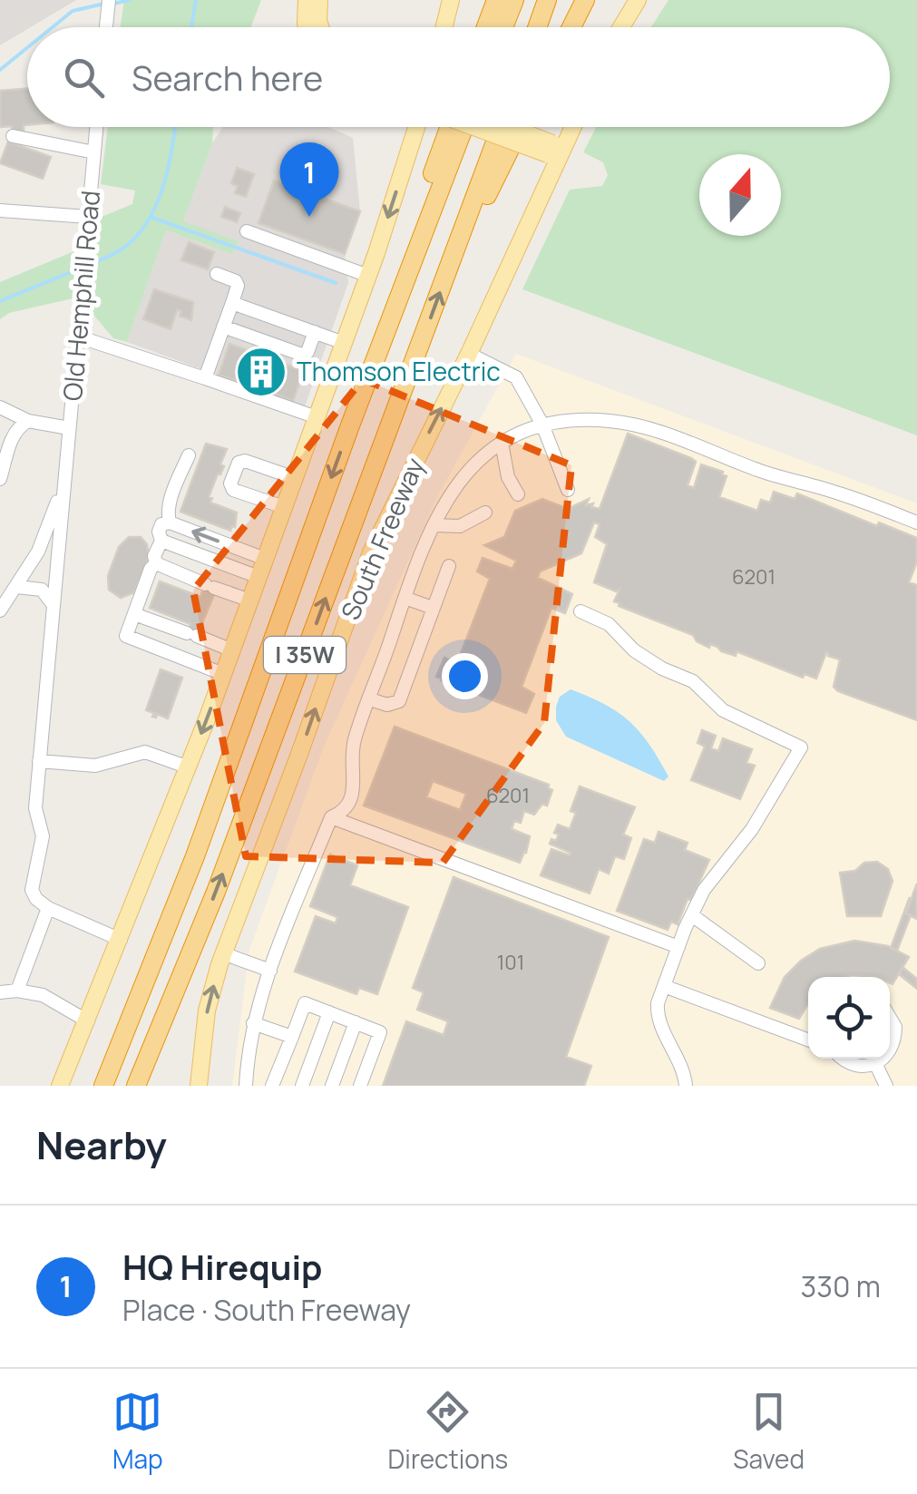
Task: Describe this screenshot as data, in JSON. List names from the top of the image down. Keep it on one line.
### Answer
{"streets":{"highway":["South Freeway","I 35W"],"street":["Old Hemphill Road"]},"places":{"building":["Thomson Electric"]},"house_numbers":["6201","6201","101"],"north":"top","page":{"search":"Search here","pins":"1","heading":"Nearby","list":[{"mark":"1","name":"HQ Hirequip","note":"Place · South Freeway","value":"330 m"}],"nav":["Map","Directions","Saved"]}}
